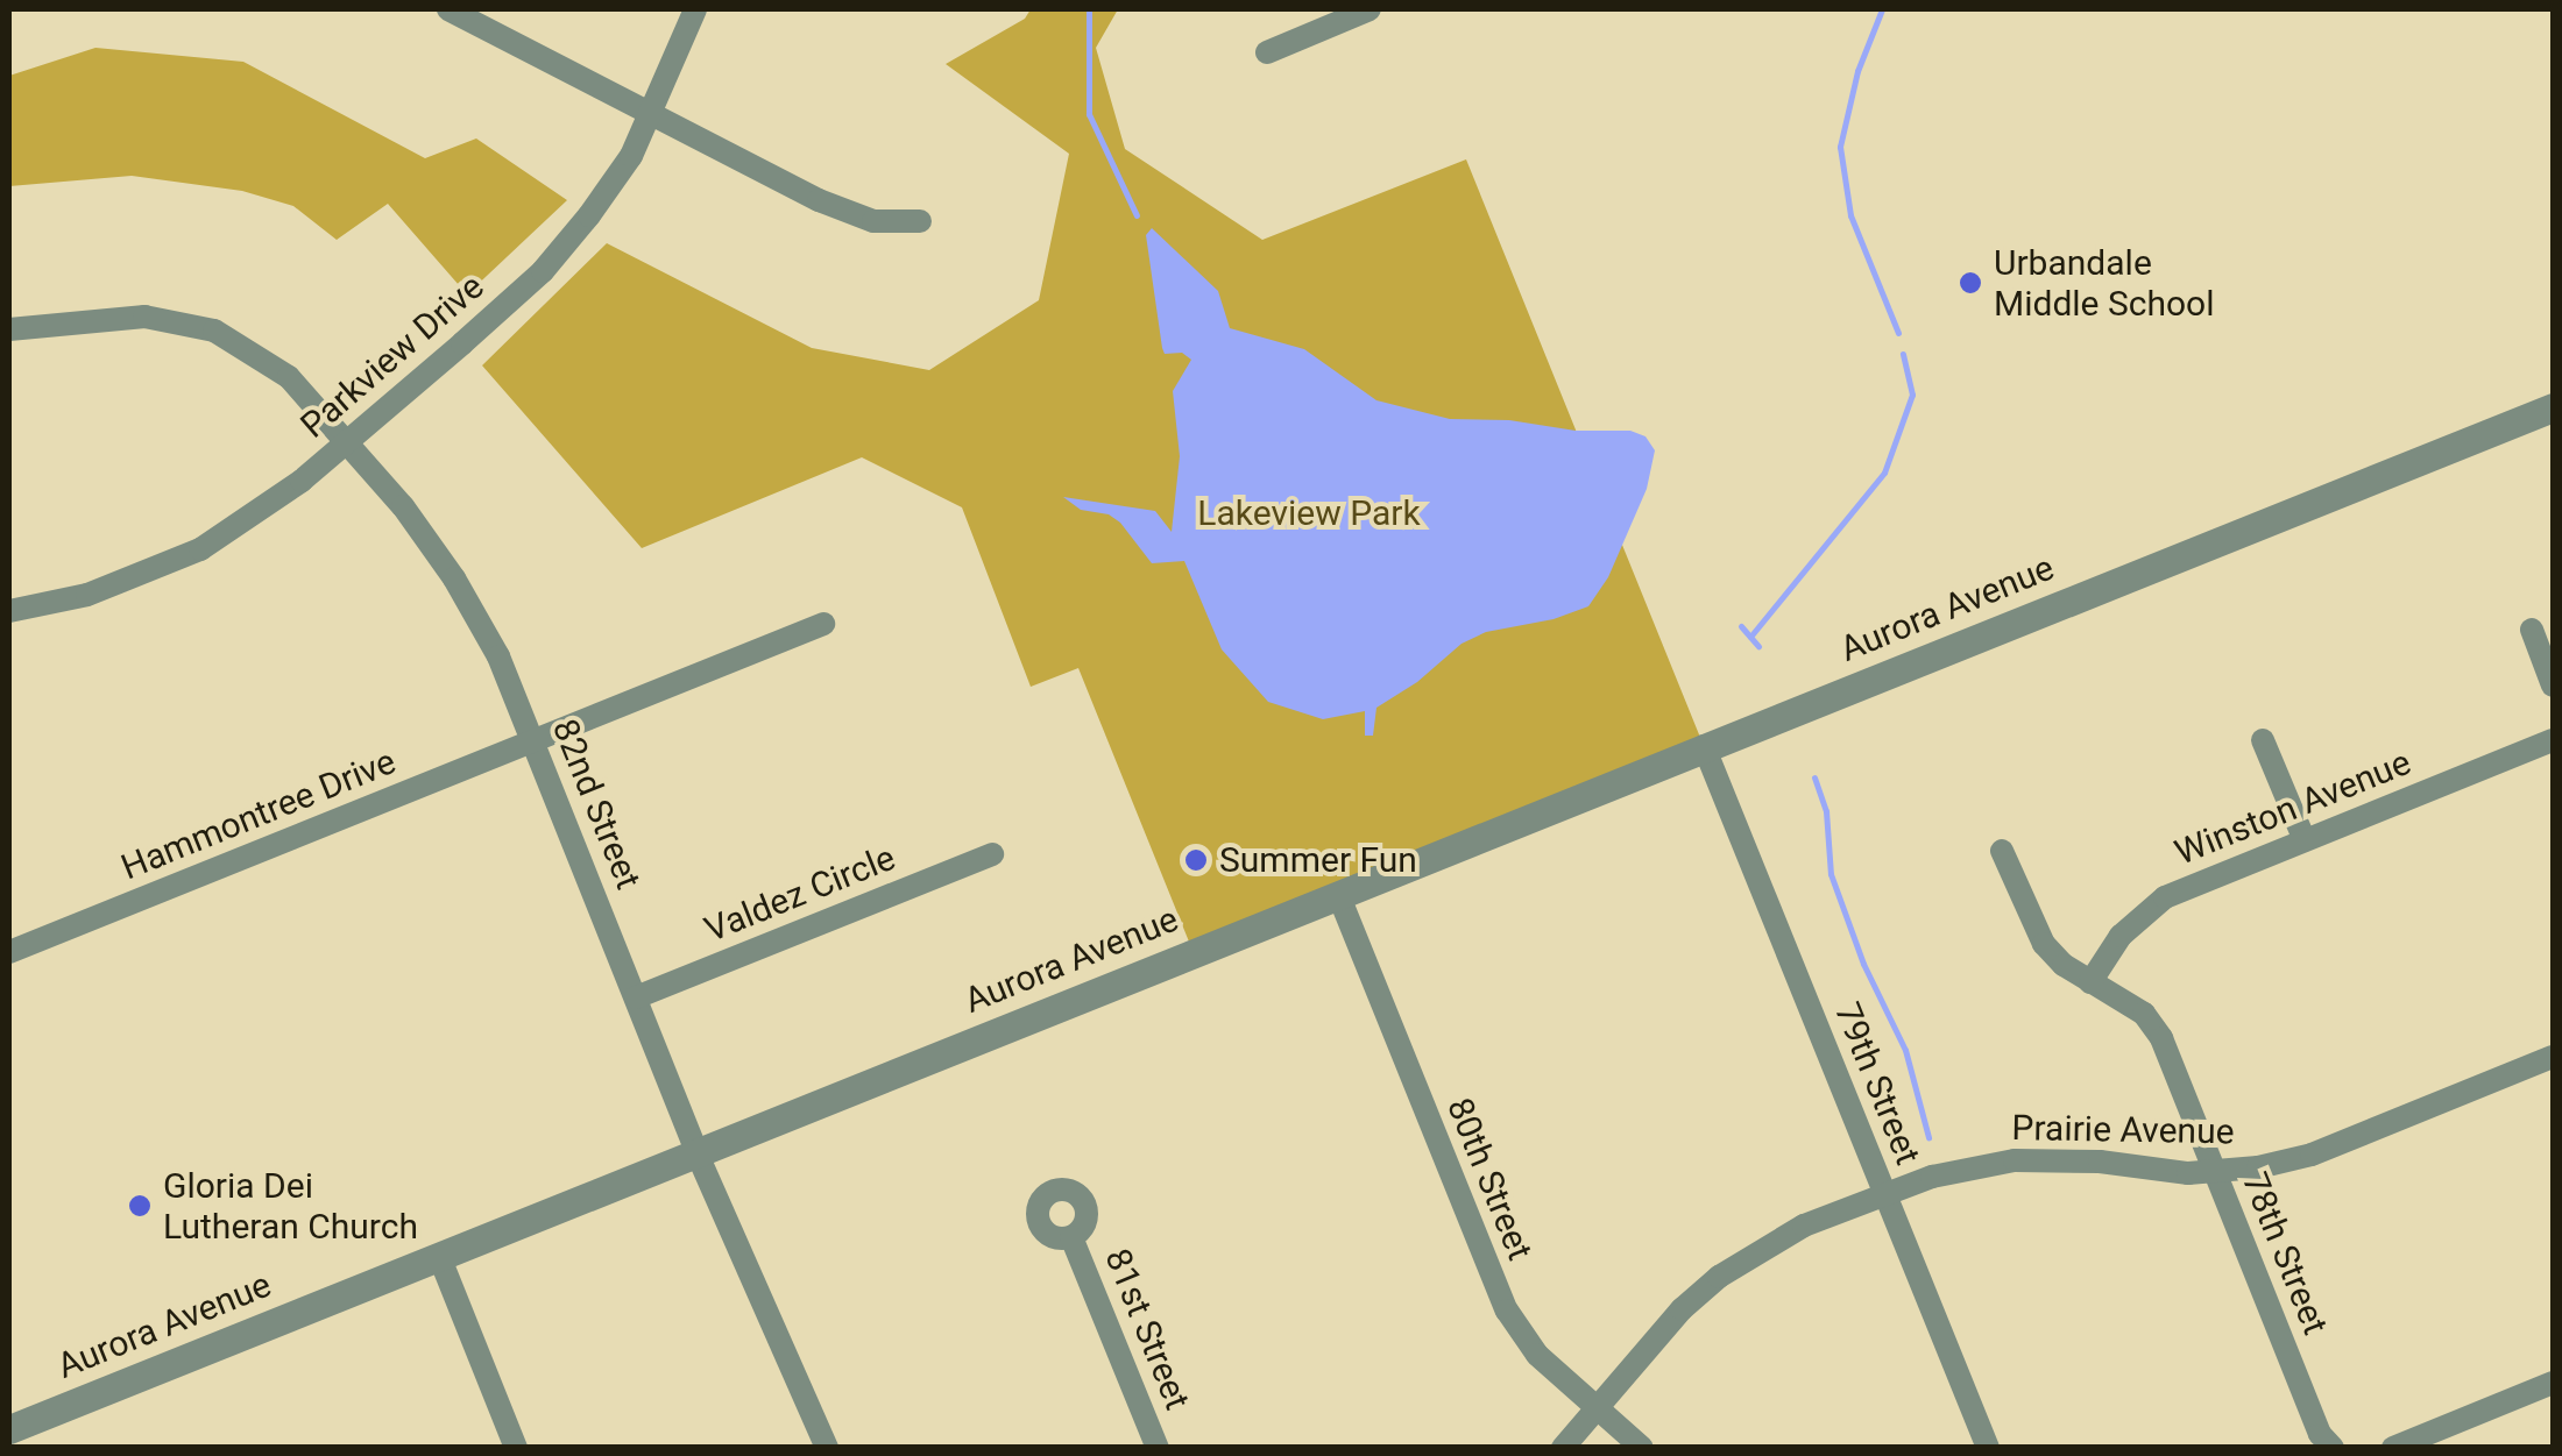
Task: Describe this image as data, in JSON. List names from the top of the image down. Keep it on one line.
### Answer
{"streets":{"street":["Parkview Drive","Aurora Avenue","82nd Street","Winston Avenue","Hammontree Drive","Valdez Circle","79th Street","Prairie Avenue","80th Street","78th Street","81st Street"]},"crossings":[["Parkview Drive","82nd Street"],["Aurora Avenue","82nd Street"],["Aurora Avenue","79th Street"],["Aurora Avenue","80th Street"],["82nd Street","Hammontree Drive"],["82nd Street","Valdez Circle"],["Winston Avenue","78th Street"],["79th Street","Prairie Avenue"],["Prairie Avenue","80th Street"],["Prairie Avenue","78th Street"]],"parks":["Lakeview Park"],"places":["Urbandale Middle School","Summer Fun","Gloria Dei Lutheran Church"]}
